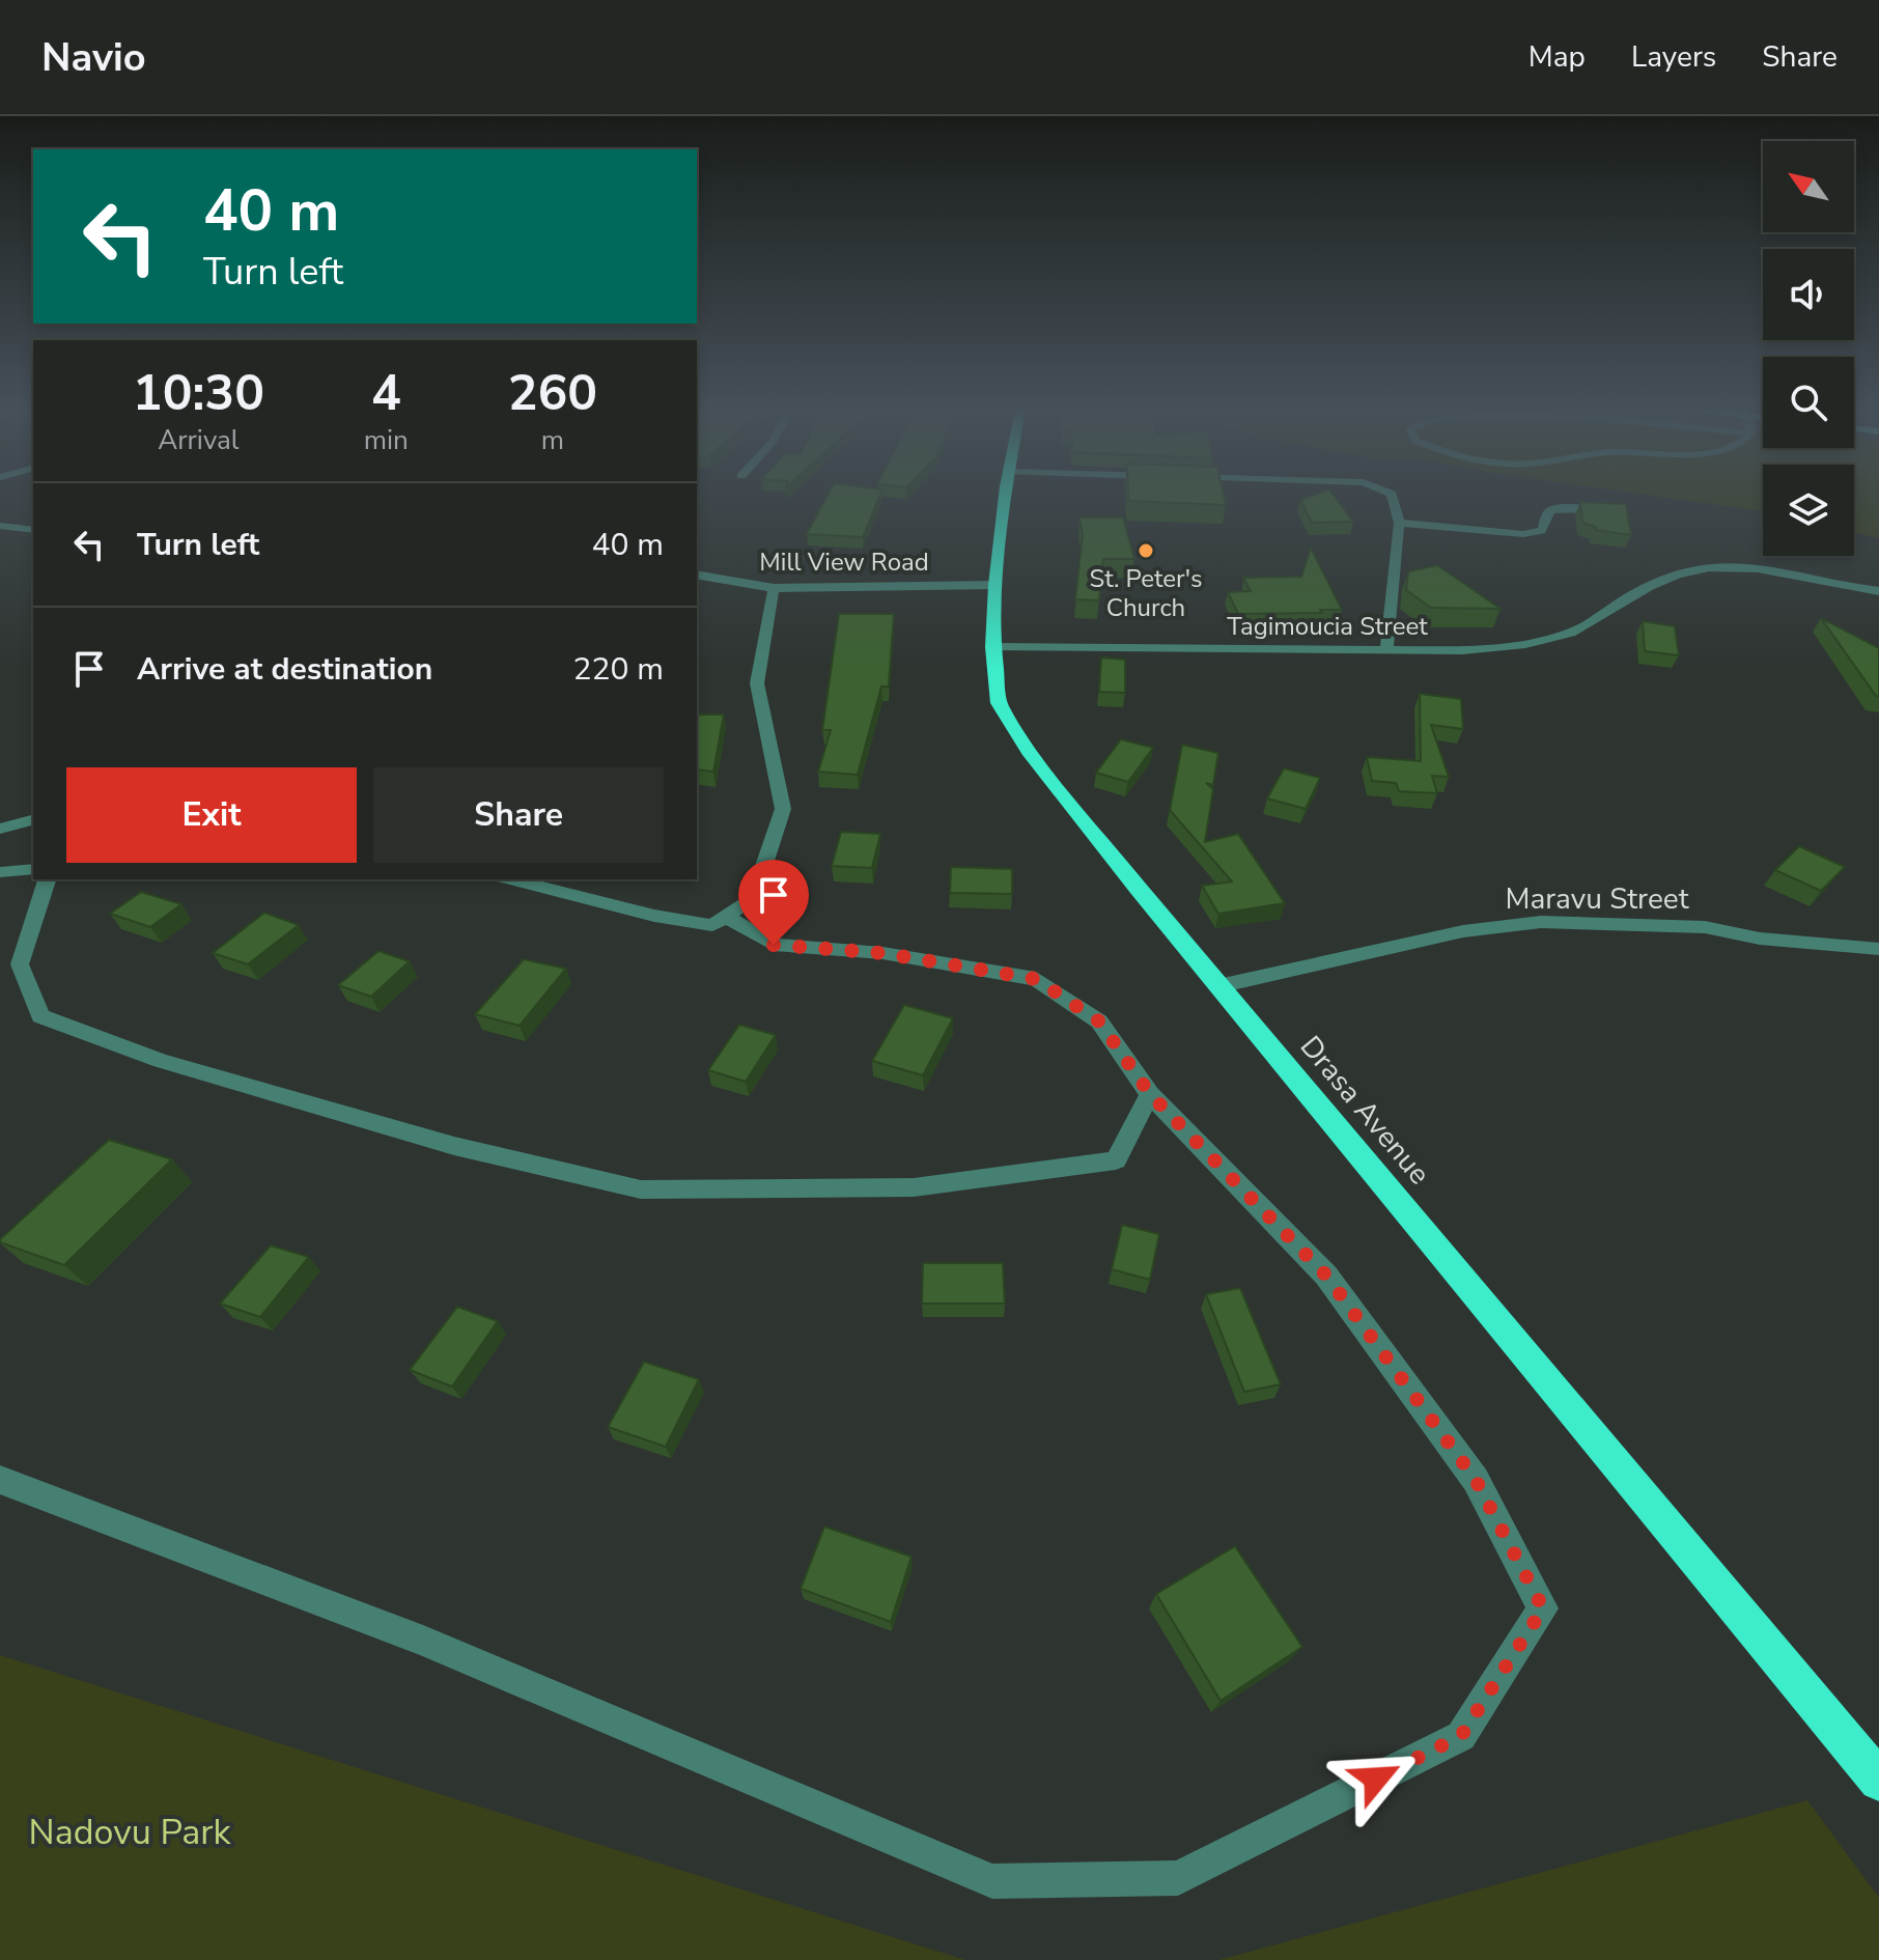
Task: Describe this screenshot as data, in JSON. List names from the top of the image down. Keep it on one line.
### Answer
{"streets":{"highway":["Drasa Avenue"],"street":["Mill View Road","Tagimoucia Street","Maravu Street"]},"crossings":[["Mill View Road","Drasa Avenue"],["Tagimoucia Street","Drasa Avenue"],["Maravu Street","Drasa Avenue"]],"parks":["Nadovu Park"],"places":["St. Peter's Church"],"north":"top left","page":{"header":"Navio","nav":["Map","Layers","Share"],"turn":["40 m","Turn left"],"eta":["10:30","Arrival","4","min","260","m"],"list":[{"name":"Turn left","value":"40 m"},{"name":"Arrive at destination","value":"220 m"}],"buttons":["Exit","Share"]}}
